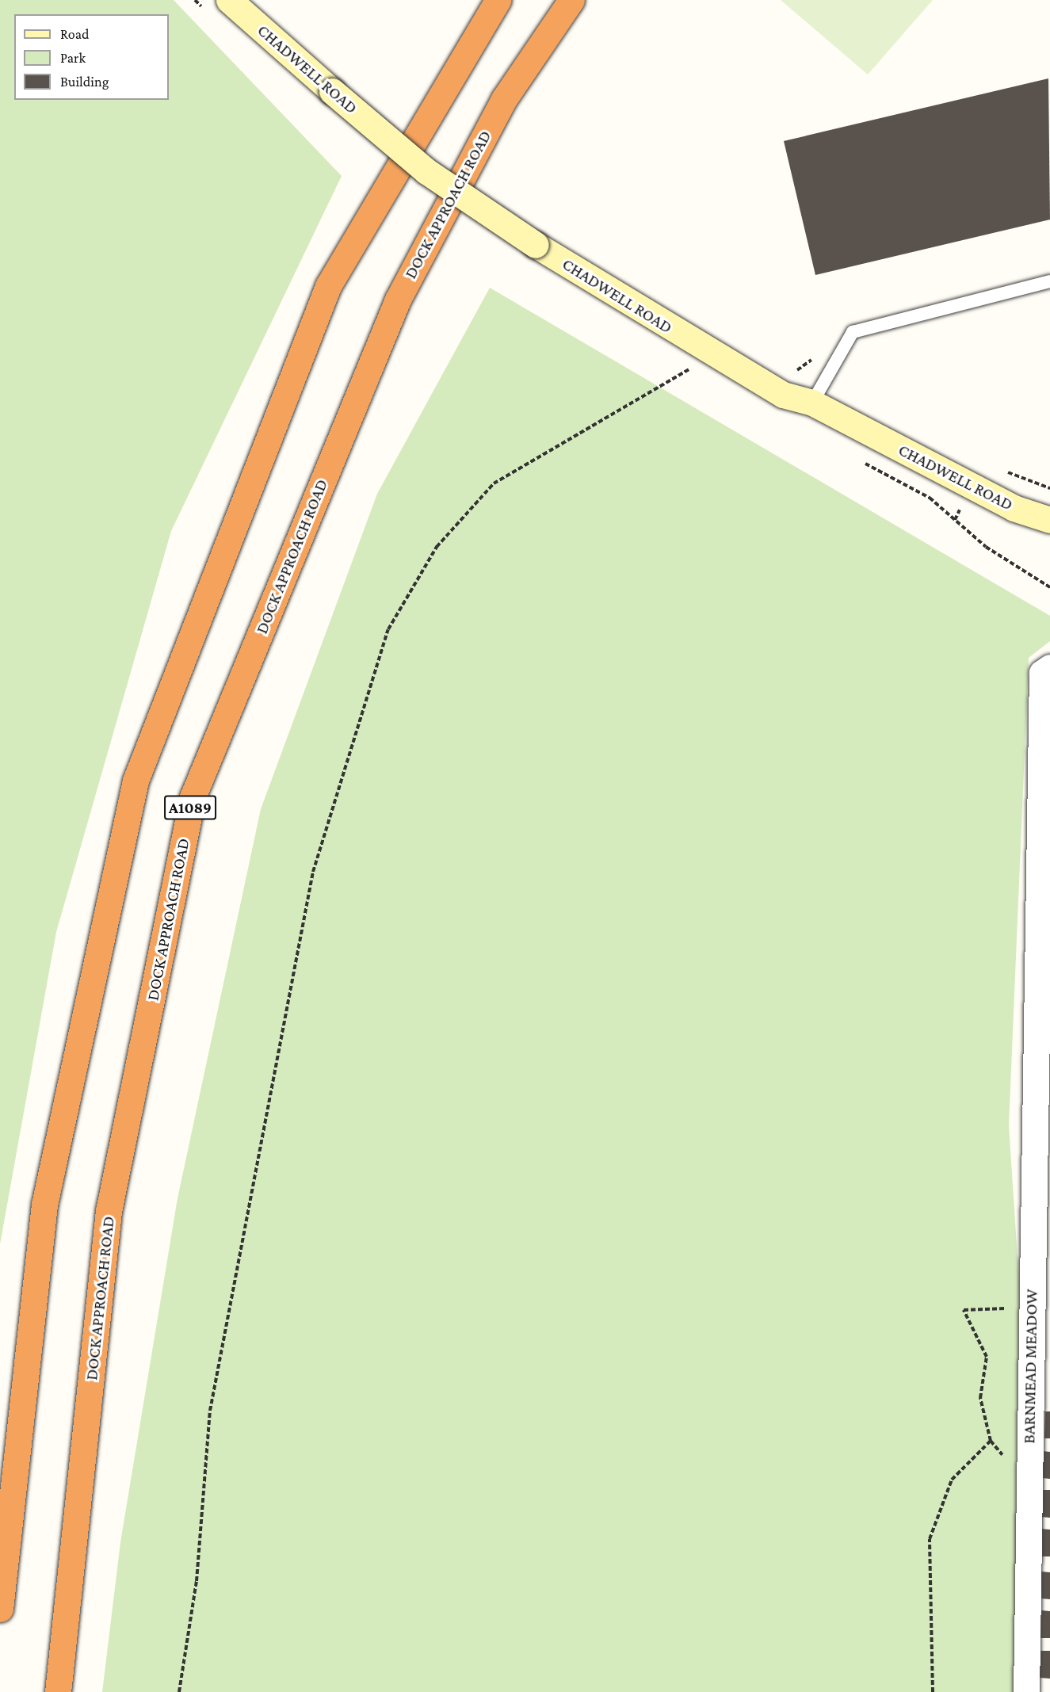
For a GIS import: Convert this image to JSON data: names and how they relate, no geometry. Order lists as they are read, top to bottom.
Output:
{
  "streets": {
    "highway": ["DOCK APPROACH ROAD", "A1089"],
    "main road": ["CHADWELL ROAD"],
    "street": ["BARNMEAD MEADOW"]
  },
  "legend": ["Road", "Park", "Building"]
}
